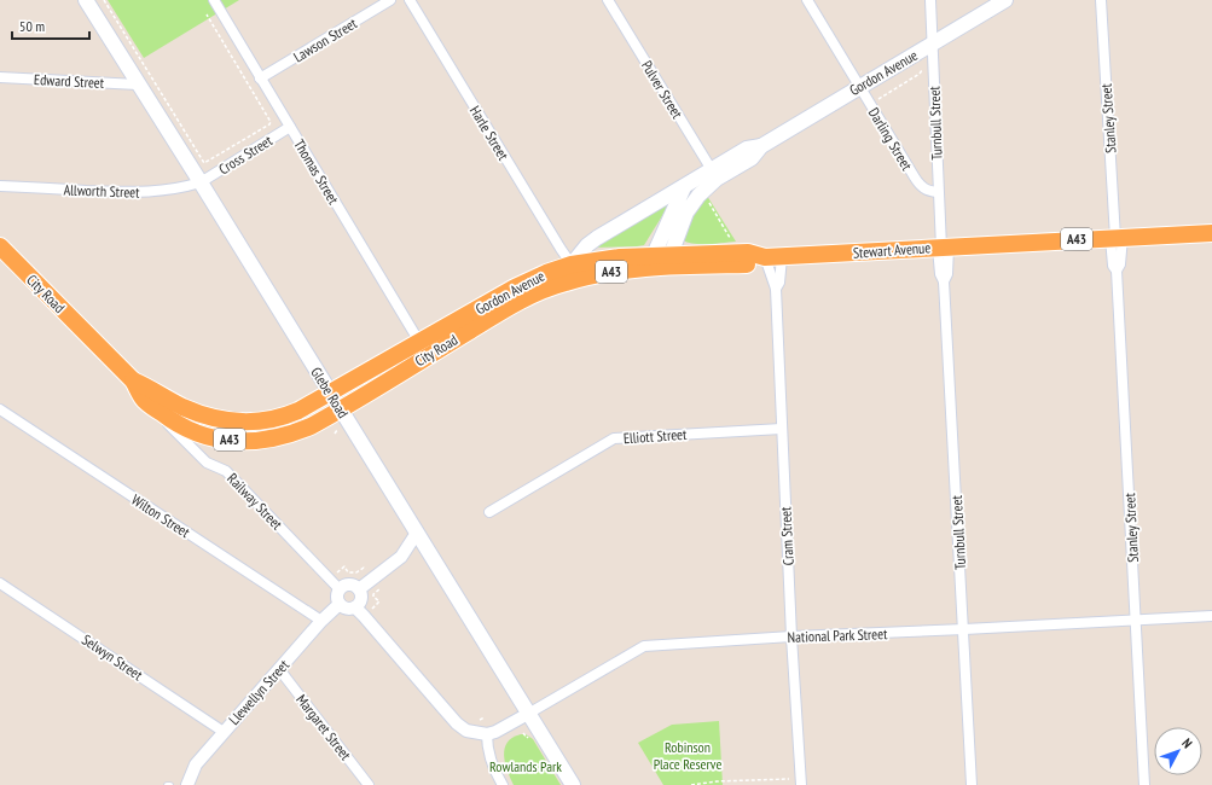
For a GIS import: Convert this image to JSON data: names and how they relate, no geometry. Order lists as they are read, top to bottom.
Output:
{
  "streets": {
    "highway": [
      "Gordon Avenue",
      "A43",
      "Stewart Avenue",
      "City Road"
    ],
    "main road": ["Glebe Road"],
    "street": [
      "Lawson Street",
      "Edward Street",
      "Pulver Street",
      "Stanley Street",
      "Turnbull Street",
      "Harle Street",
      "Darling Street",
      "Cross Street",
      "Thomas Street",
      "Allworth Street",
      "Elliott Street",
      "Railway Street",
      "Wilton Street",
      "Cram Street",
      "National Park Street",
      "Selwyn Street",
      "Llewellyn Street",
      "Margaret Street"
    ]
  },
  "crossings": [
    ["Lawson Street", "Thomas Street"],
    ["Gordon Avenue", "Pulver Street"],
    ["Gordon Avenue", "Turnbull Street"],
    ["Gordon Avenue", "Harle Street"],
    ["Gordon Avenue", "Darling Street"],
    ["Gordon Avenue", "Thomas Street"],
    ["Gordon Avenue", "Stewart Avenue"],
    ["Gordon Avenue", "City Road"],
    ["Gordon Avenue", "Glebe Road"],
    ["Edward Street", "Glebe Road"],
    ["Stanley Street", "Stewart Avenue"],
    ["Stanley Street", "National Park Street"],
    ["Turnbull Street", "Darling Street"],
    ["Turnbull Street", "Stewart Avenue"],
    ["Turnbull Street", "National Park Street"],
    ["Harle Street", "Stewart Avenue"],
    ["Cross Street", "Thomas Street"],
    ["Cross Street", "Allworth Street"],
    ["Cross Street", "Glebe Road"],
    ["Allworth Street", "Glebe Road"],
    ["Stewart Avenue", "City Road"],
    ["Stewart Avenue", "Cram Street"],
    ["City Road", "Glebe Road"],
    ["City Road", "Railway Street"],
    ["Glebe Road", "National Park Street"],
    ["Elliott Street", "Cram Street"],
    ["Railway Street", "Llewellyn Street"],
    ["Wilton Street", "Llewellyn Street"],
    ["Cram Street", "National Park Street"],
    ["Selwyn Street", "Llewellyn Street"],
    ["Llewellyn Street", "Margaret Street"]
  ],
  "parks": ["Robinson Place Reserve", "Rowlands Park"],
  "scale_bar": "50 m",
  "north": "top right"
}
